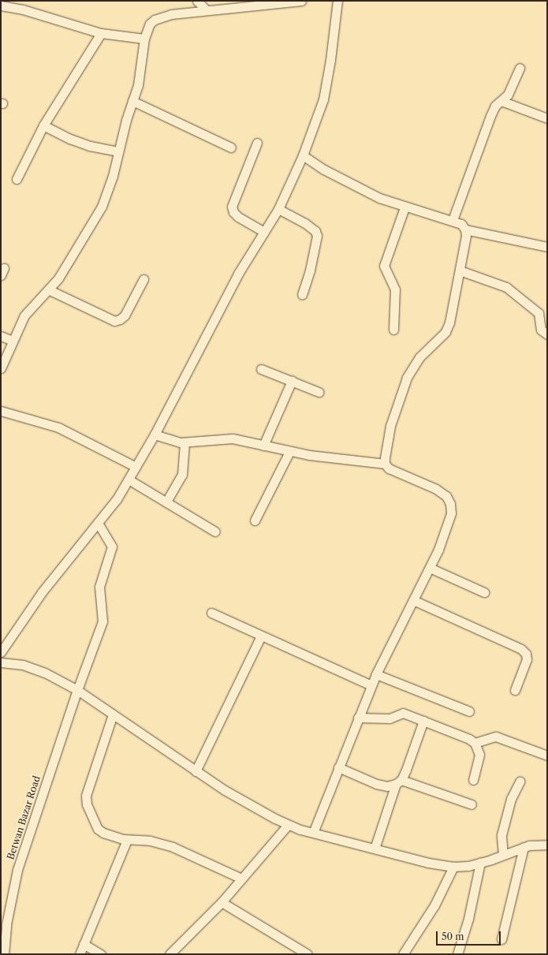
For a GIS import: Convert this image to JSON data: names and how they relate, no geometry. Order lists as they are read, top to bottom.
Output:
{
  "streets": {
    "street": ["Betwan Bazar Road"]
  },
  "scale_bar": "50 m"
}
